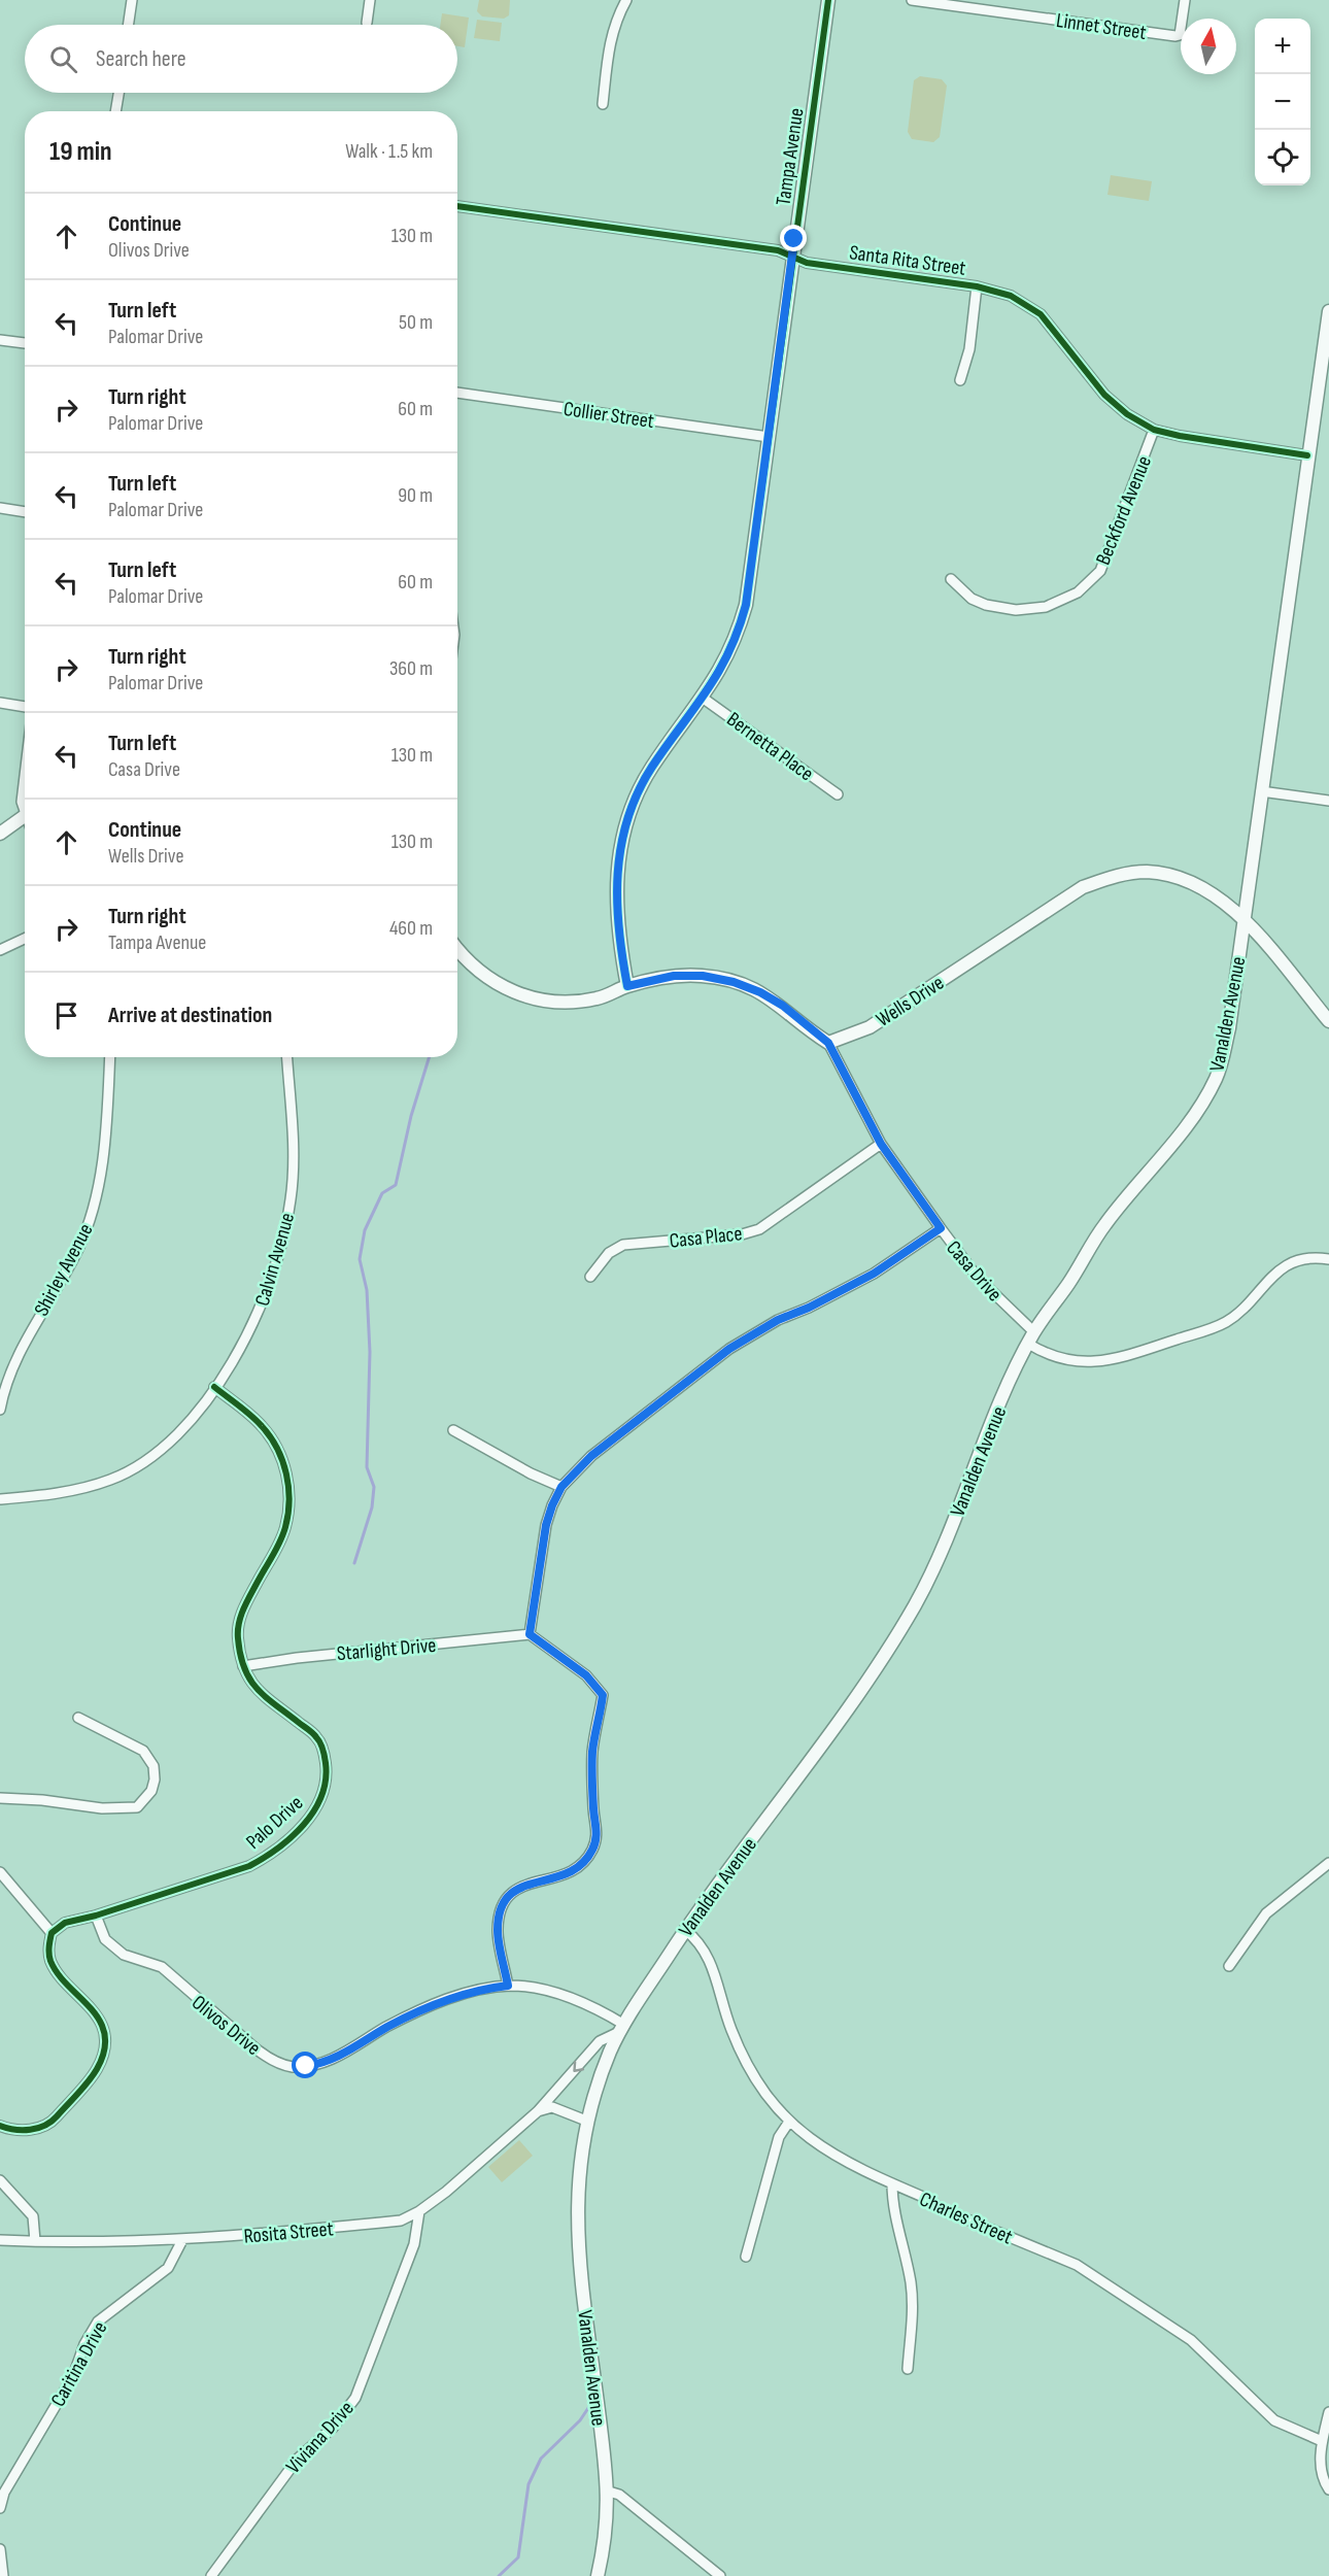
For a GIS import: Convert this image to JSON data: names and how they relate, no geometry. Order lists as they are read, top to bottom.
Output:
{
  "streets": {
    "main road": ["Tampa Avenue", "Wells Drive", "Vanalden Avenue"],
    "street": [
      "Linnet Street",
      "Santa Rita Street",
      "Collier Street",
      "Beckford Avenue",
      "Bernetta Place",
      "Casa Place",
      "Calvin Avenue",
      "Shirley Avenue",
      "Casa Drive",
      "Starlight Drive",
      "Palo Drive",
      "Olivos Drive",
      "Charles Street",
      "Rosita Street",
      "Caritina Drive",
      "Viviana Drive"
    ]
  },
  "crossings": [
    ["Tampa Avenue", "Santa Rita Street"],
    ["Tampa Avenue", "Collier Street"],
    ["Tampa Avenue", "Bernetta Place"],
    ["Santa Rita Street", "Beckford Avenue"],
    ["Santa Rita Street", "Vanalden Avenue"],
    ["Wells Drive", "Vanalden Avenue"],
    ["Wells Drive", "Casa Drive"],
    ["Vanalden Avenue", "Casa Drive"],
    ["Vanalden Avenue", "Olivos Drive"],
    ["Vanalden Avenue", "Charles Street"],
    ["Vanalden Avenue", "Rosita Street"],
    ["Casa Place", "Casa Drive"],
    ["Calvin Avenue", "Palo Drive"],
    ["Starlight Drive", "Palo Drive"],
    ["Palo Drive", "Olivos Drive"],
    ["Olivos Drive", "Rosita Street"],
    ["Rosita Street", "Caritina Drive"],
    ["Rosita Street", "Viviana Drive"]
  ],
  "north": "top",
  "page": {
    "map_buttons": ["+", "−"],
    "search": "Search here",
    "heading": ["19 min", "Walk · 1.5 km"],
    "list": [
      ["Continue", "Olivos Drive", "130 m"],
      ["Turn left", "Palomar Drive", "50 m"],
      ["Turn right", "Palomar Drive", "60 m"],
      ["Turn left", "Palomar Drive", "90 m"],
      ["Turn left", "Palomar Drive", "60 m"],
      ["Turn right", "Palomar Drive", "360 m"],
      ["Turn left", "Casa Drive", "130 m"],
      ["Continue", "Wells Drive", "130 m"],
      ["Turn right", "Tampa Avenue", "460 m"],
      "Arrive at destination"
    ]
  }
}
